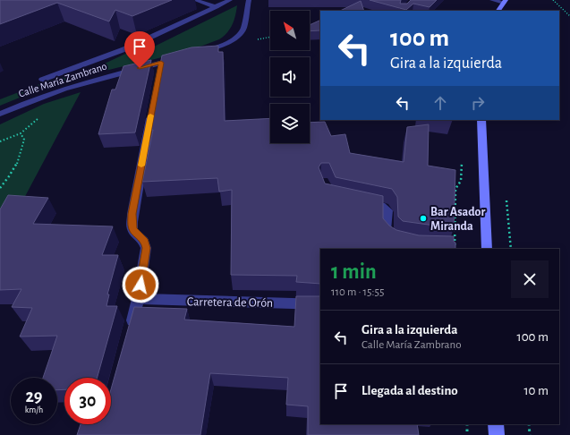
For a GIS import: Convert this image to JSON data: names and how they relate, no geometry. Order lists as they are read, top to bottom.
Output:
{
  "streets": {
    "street": ["Calle María Zambrano", "Carretera de Orón"]
  },
  "places": ["Bar Asador Miranda"],
  "north": "top left",
  "page": {
    "turn": ["100 m", "Gira a la izquierda"],
    "heading": ["1 min", "110 m · 15:55"],
    "list": [
      {
        "name": "Gira a la izquierda",
        "note": "Calle María Zambrano",
        "value": "100 m"
      },
      {
        "name": "Llegada al destino",
        "value": "10 m"
      }
    ],
    "speed": "29 km/h",
    "limit": "30"
  }
}
